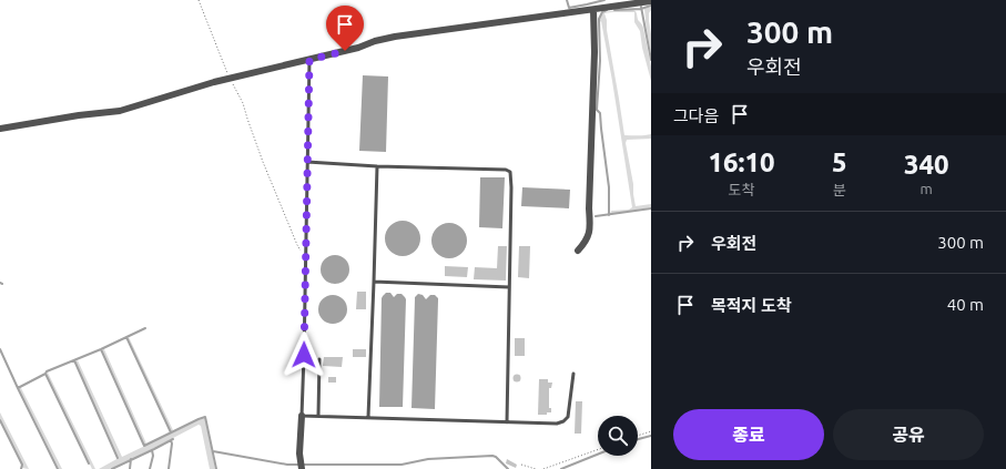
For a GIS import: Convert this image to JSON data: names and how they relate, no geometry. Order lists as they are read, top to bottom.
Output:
{
  "page": {
    "turn": ["300 m", "우회전"],
    "then": "그다음",
    "eta": [
      "16:10",
      "도착",
      "5",
      "분",
      "340",
      "m"
    ],
    "list": [
      {
        "name": "우회전",
        "value": "300 m"
      },
      {
        "name": "목적지 도착",
        "value": "40 m"
      }
    ],
    "buttons": ["종료", "공유"]
  }
}
